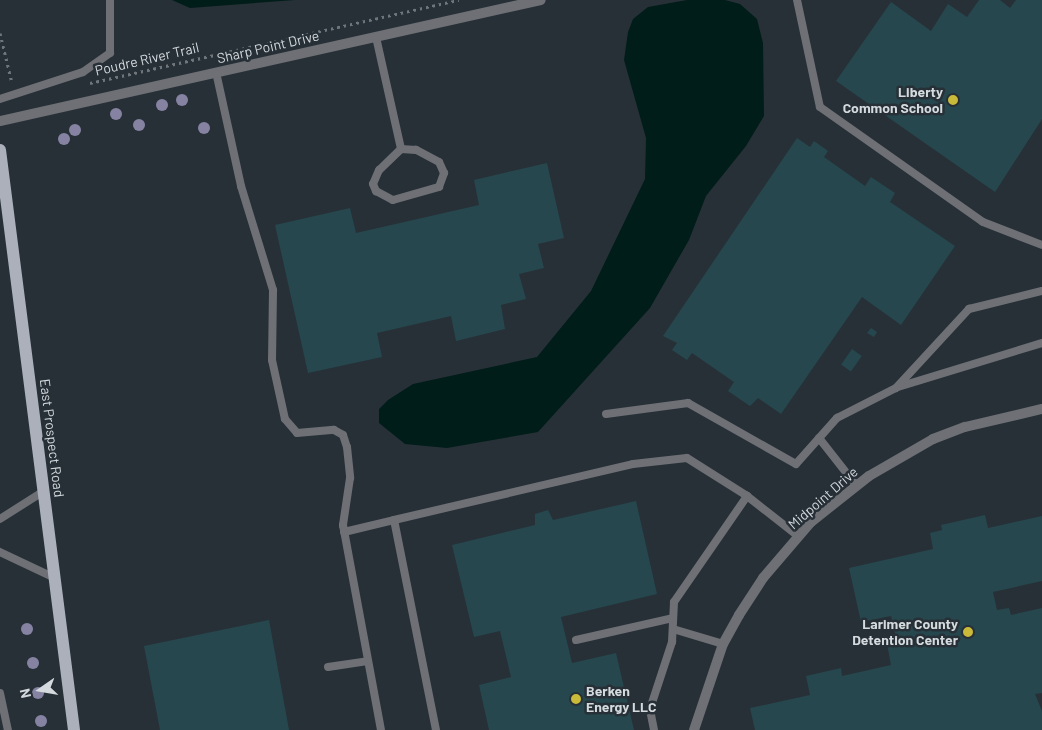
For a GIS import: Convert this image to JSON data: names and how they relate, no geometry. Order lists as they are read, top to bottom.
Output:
{
  "streets": {
    "main road": ["East Prospect Road"],
    "street": ["Sharp Point Drive", "Midpoint Drive"],
    "path": ["Poudre River Trail"]
  },
  "places": ["Liberty Common School", "Larimer County Detention Center", "Berken Energy LLC"],
  "north": "left"
}
